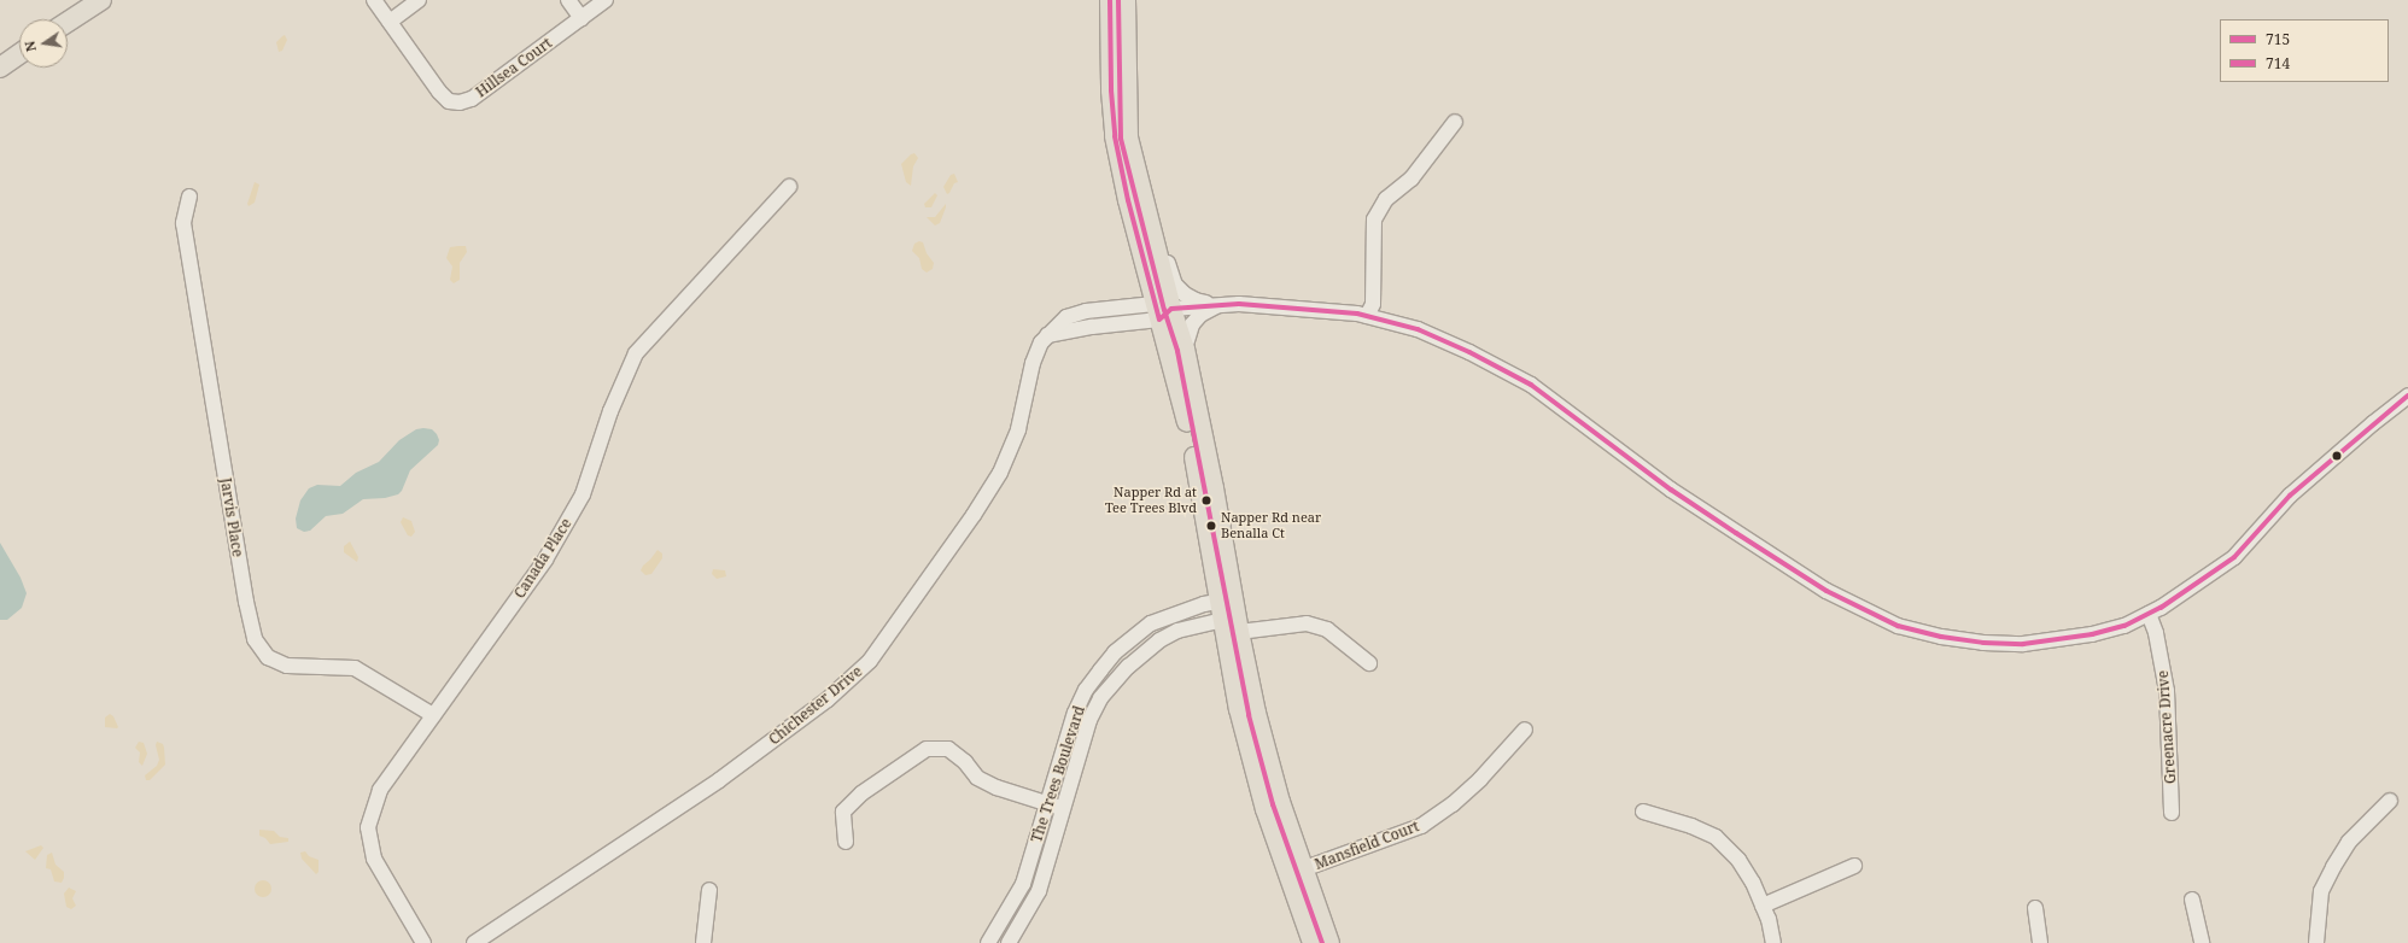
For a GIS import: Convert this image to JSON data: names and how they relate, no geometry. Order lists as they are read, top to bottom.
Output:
{
  "streets": {
    "street": [
      "Hillsea Court",
      "Jarvis Place",
      "Canada Place",
      "Chichester Drive",
      "Greenacre Drive",
      "The Trees Boulevard",
      "Mansfield Court"
    ]
  },
  "crossings": [
    ["Jarvis Place", "Canada Place"]
  ],
  "places": ["Napper Rd at Tee Trees Blvd", "Napper Rd near Benalla Ct"],
  "lines": ["transit line 715", "transit line 714"],
  "legend": ["715", "714"],
  "north": "left"
}
